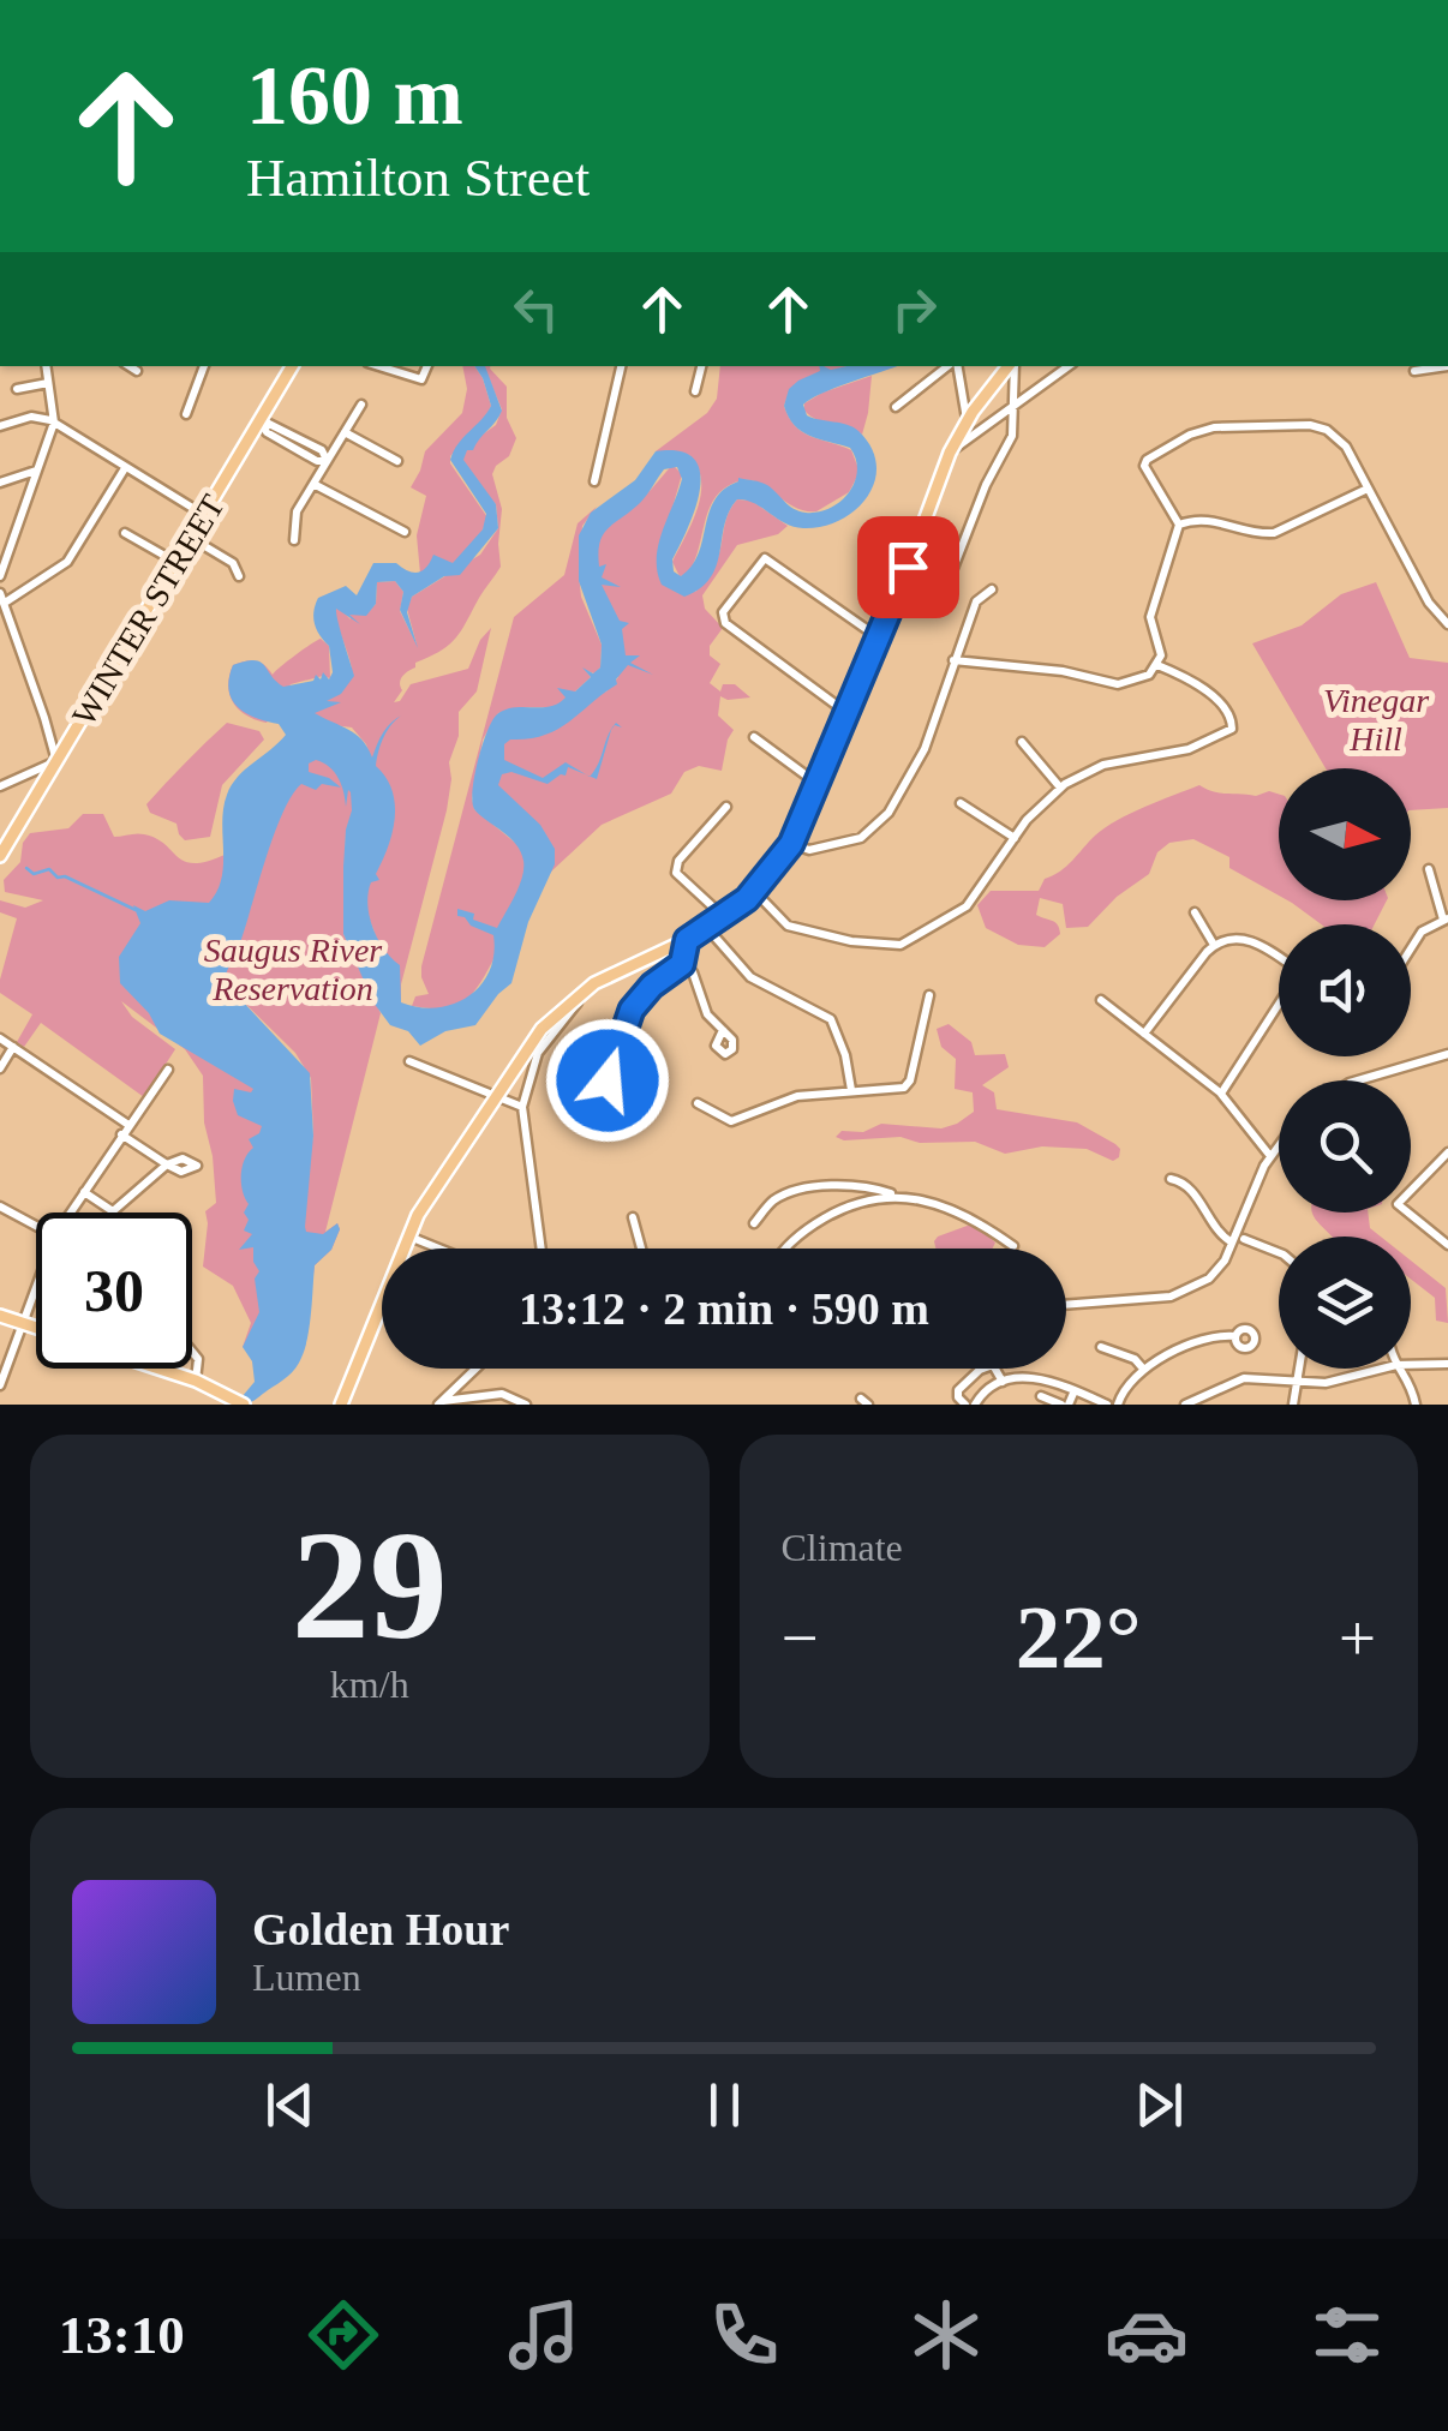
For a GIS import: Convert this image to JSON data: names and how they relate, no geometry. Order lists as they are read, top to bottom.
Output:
{
  "streets": {
    "main road": ["WINTER STREET"]
  },
  "parks": ["Vinegar Hill", "Saugus River Reservation"],
  "north": "right",
  "page": {
    "turn": ["160 m", "Hamilton Street"],
    "limit": "30",
    "trip": "13:12 · 2 min · 590 m",
    "tile": [
      ["29", "km/h"],
      "Climate"
    ],
    "heat": ["−", "22°", "+"],
    "song": ["Golden Hour", "Lumen"],
    "tabs": "13:10"
  }
}
